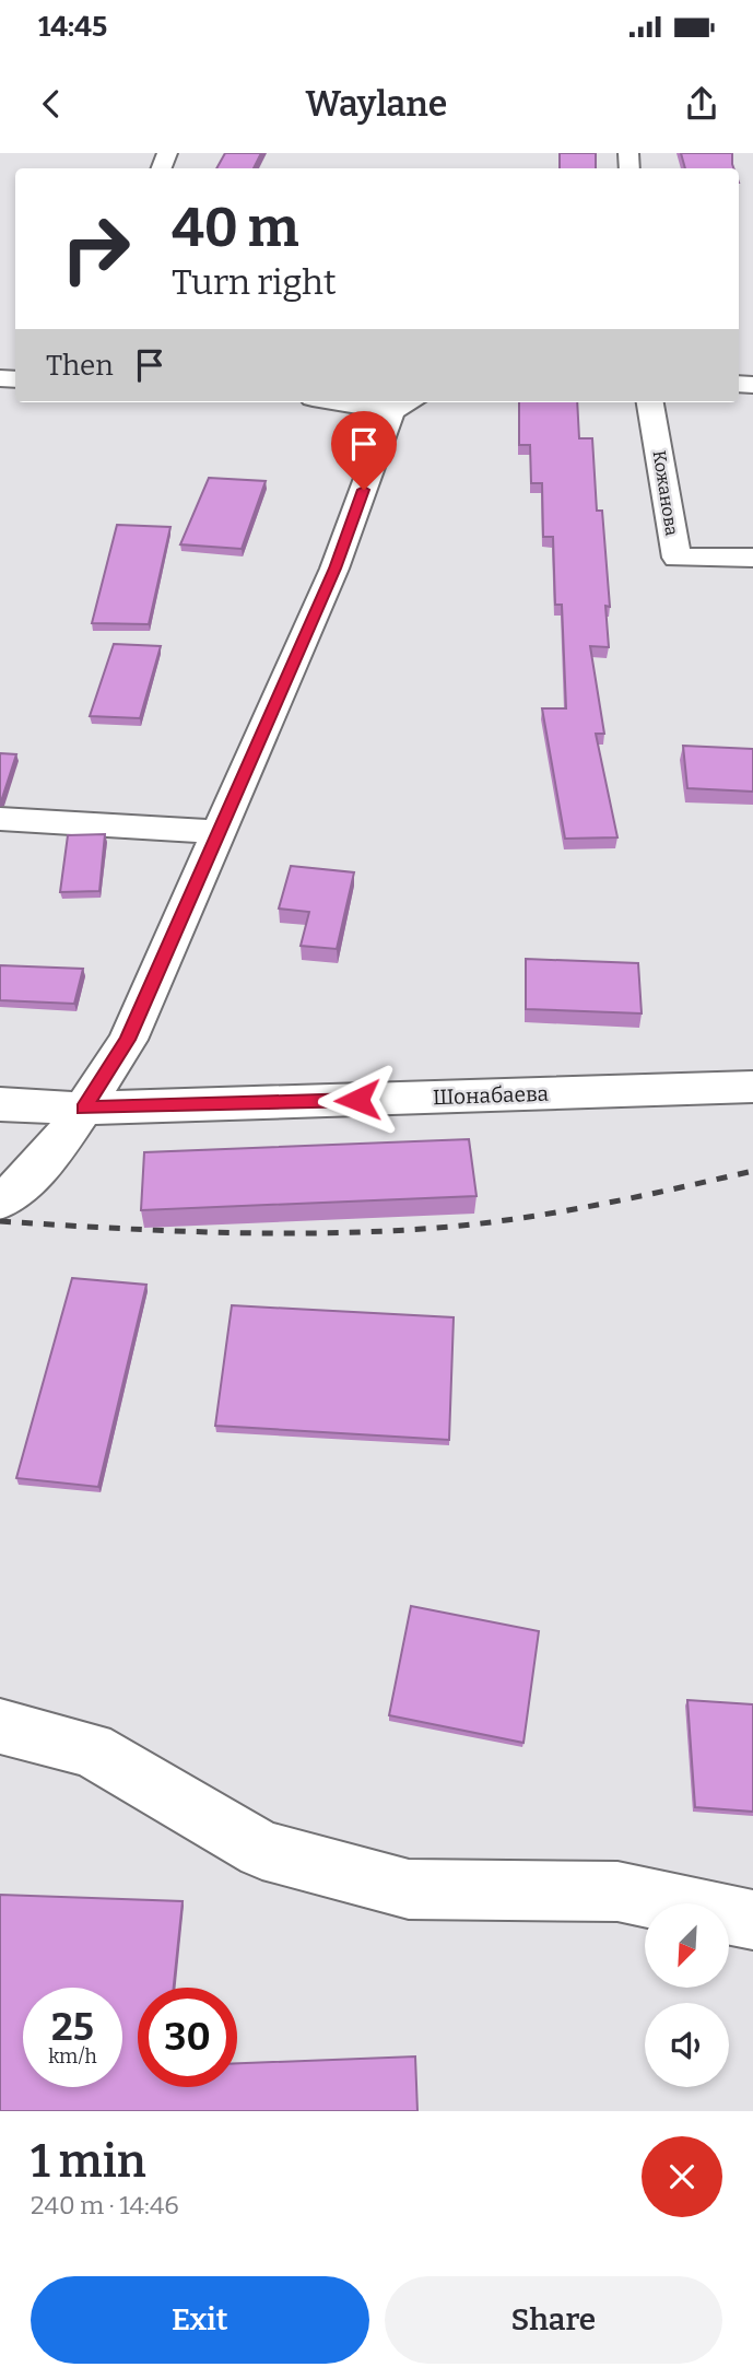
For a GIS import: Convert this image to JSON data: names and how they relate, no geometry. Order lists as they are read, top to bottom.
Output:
{
  "streets": {
    "street": ["Кожанова", "Шонабаева"]
  },
  "north": "bottom left",
  "page": {
    "status": "14:45",
    "header": "Waylane",
    "turn": ["40 m", "Turn right"],
    "then": "Then",
    "speed": "25 km/h",
    "limit": "30",
    "heading": ["1 min", "240 m · 14:46"],
    "buttons": ["Exit", "Share"]
  }
}
